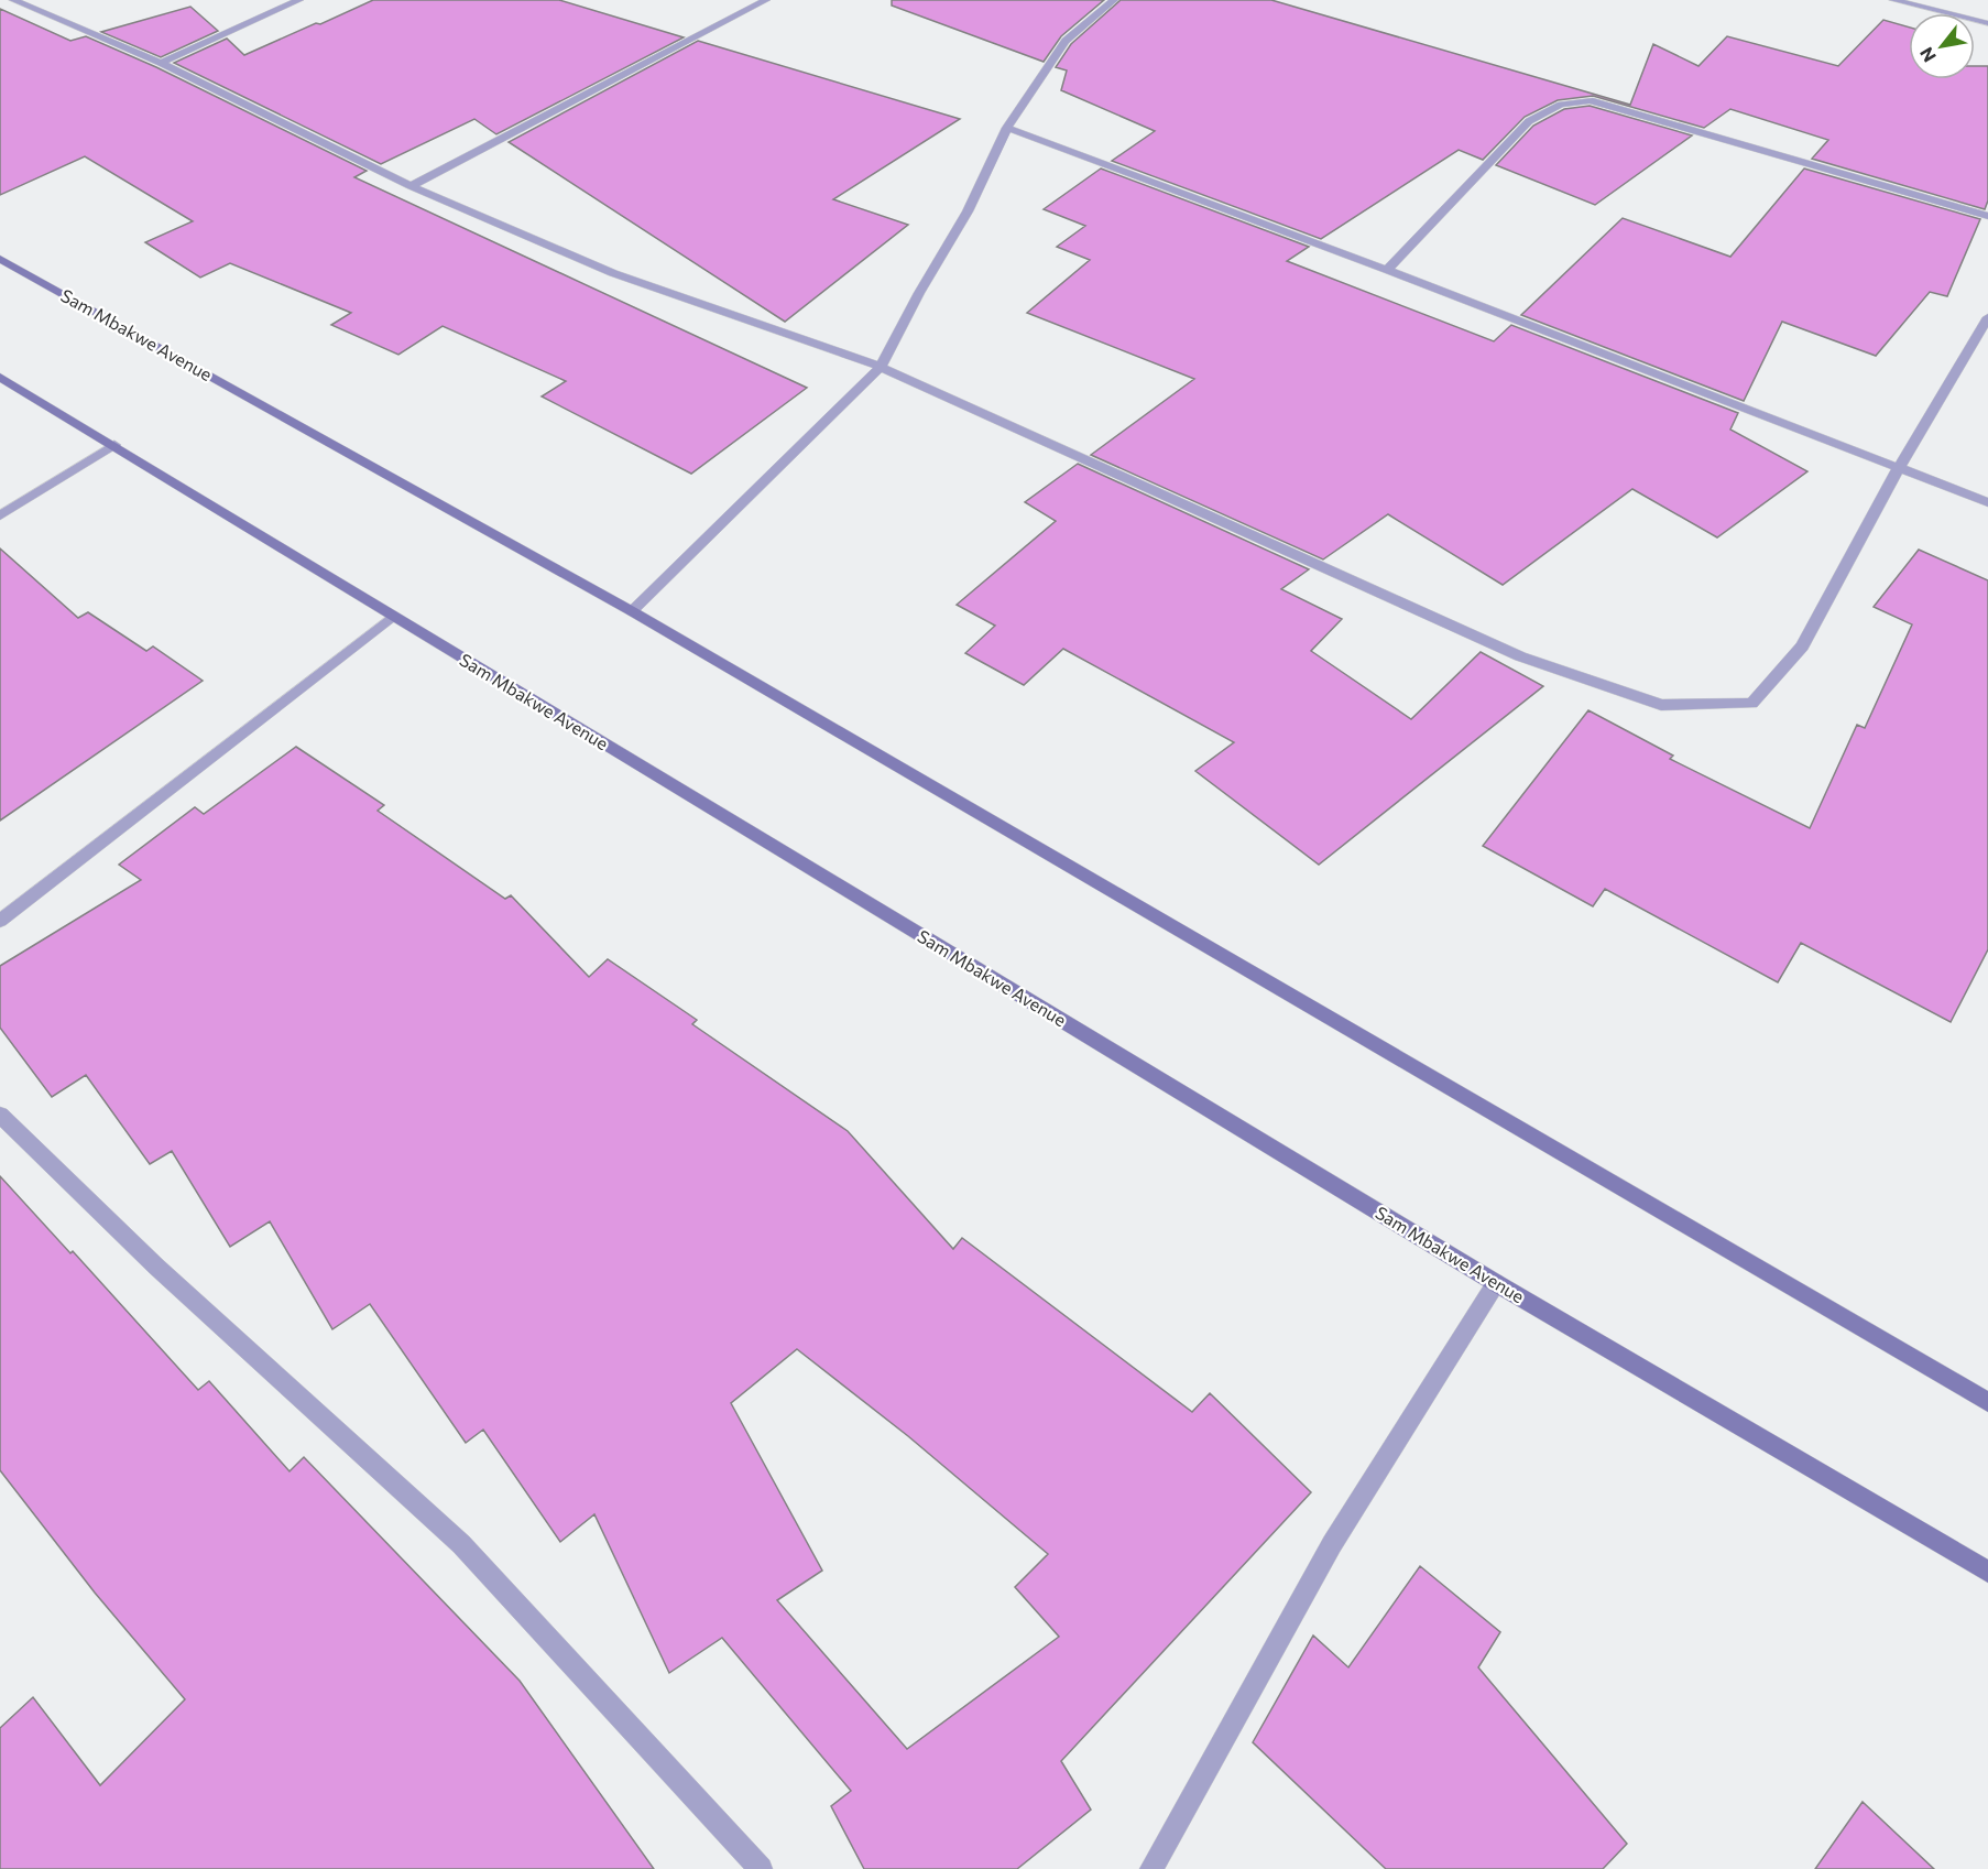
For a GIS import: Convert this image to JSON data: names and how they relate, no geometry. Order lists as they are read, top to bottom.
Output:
{
  "streets": {
    "main road": ["Sam Mbakwe Avenue"]
  },
  "north": "bottom left"
}
